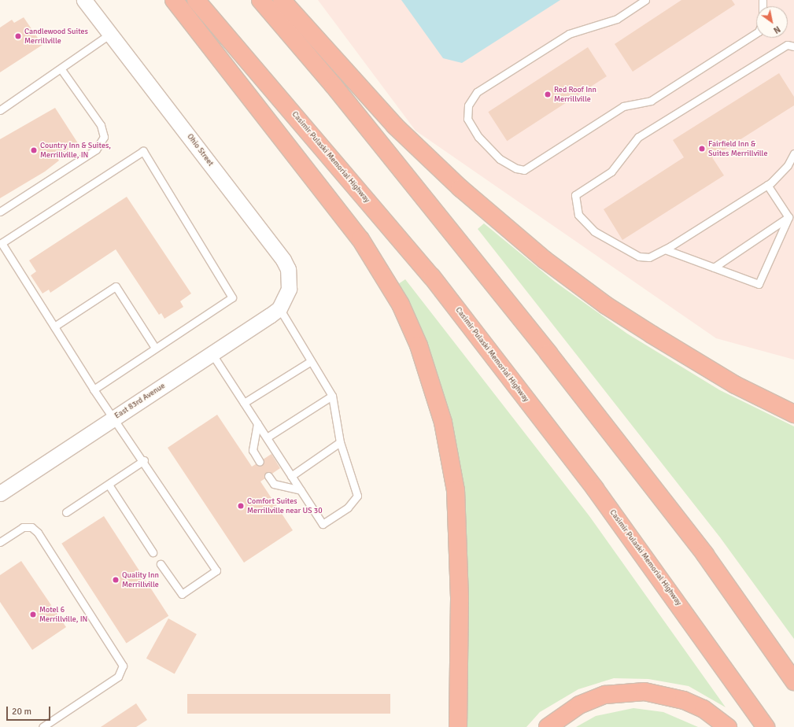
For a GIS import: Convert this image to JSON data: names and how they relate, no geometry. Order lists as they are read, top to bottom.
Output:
{
  "streets": {
    "highway": ["Casimir Pulaski Memorial Highway"],
    "street": ["Ohio Street", "East 83rd Avenue"]
  },
  "crossings": [
    ["Ohio Street", "East 83rd Avenue"]
  ],
  "places": [
    "Candlewood Suites Merrillville",
    "Red Roof Inn Merrillville",
    "Fairfield Inn & Suites Merrillville",
    "Country Inn & Suites, Merrillville, IN",
    "Comfort Suites Merrillville near US 30",
    "Quality Inn Merrillville",
    "Motel 6 Merrillville, IN"
  ],
  "scale_bar": "20 m",
  "north": "bottom right"
}
